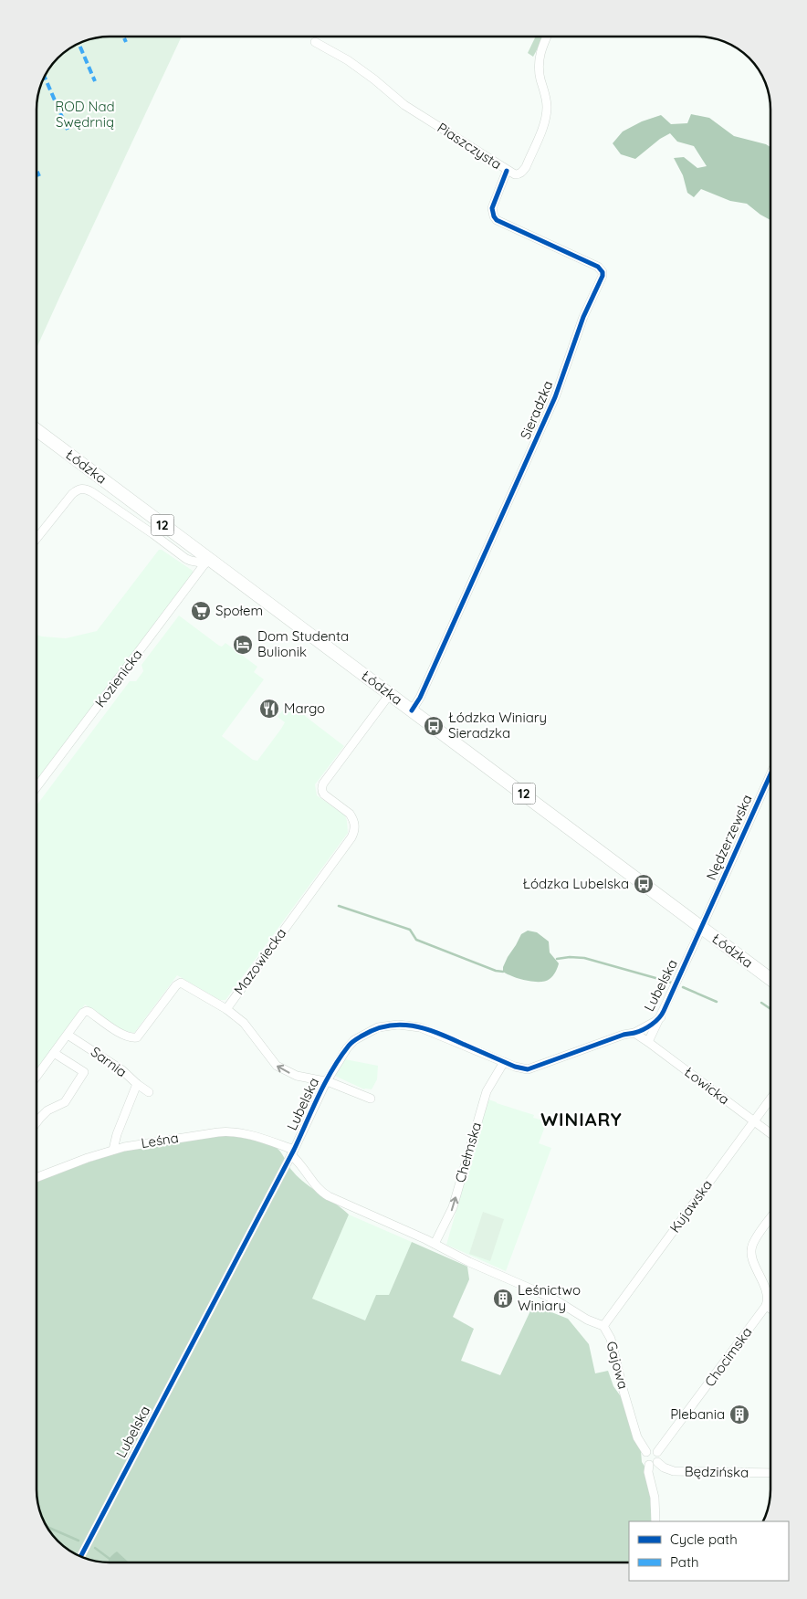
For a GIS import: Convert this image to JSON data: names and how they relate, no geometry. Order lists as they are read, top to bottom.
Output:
{
  "streets": {
    "main road": ["Łódzka", "12"],
    "street": [
      "Piaszczysta",
      "Sieradzka",
      "Kozienicka",
      "Nędzerzewska",
      "Mazowiecka",
      "Lubelska",
      "Sarnia",
      "Łowicka",
      "Leśna",
      "Chełmska",
      "Kujawska",
      "Chocimska",
      "Gajowa",
      "Będzińska"
    ]
  },
  "crossings": [
    ["Piaszczysta", "Sieradzka"],
    ["Sieradzka", "Łódzka"],
    ["Łódzka", "Kozienicka"],
    ["Łódzka", "Nędzerzewska"],
    ["Łódzka", "Mazowiecka"],
    ["Łódzka", "Lubelska"],
    ["Nędzerzewska", "Lubelska"],
    ["Mazowiecka", "Sarnia"],
    ["Lubelska", "Łowicka"],
    ["Lubelska", "Leśna"],
    ["Lubelska", "Chełmska"],
    ["Łowicka", "Kujawska"],
    ["Chełmska", "Gajowa"],
    ["Kujawska", "Gajowa"],
    ["Chocimska", "Gajowa"],
    ["Chocimska", "Będzińska"],
    ["Gajowa", "Będzińska"]
  ],
  "one_way": ["Chełmska"],
  "districts": ["WINIARY"],
  "parks": ["ROD Nad Swędrnią"],
  "places": {
    "supermarket": ["Społem"],
    "hotel": ["Dom Studenta Bulionik"],
    "restaurant": ["Margo"],
    "bus stop": ["Łódzka Winiary Sieradzka", "Łódzka Lubelska"],
    "building": ["Leśnictwo Winiary", "Plebania"]
  },
  "legend": ["Cycle path", "Path"]
}
